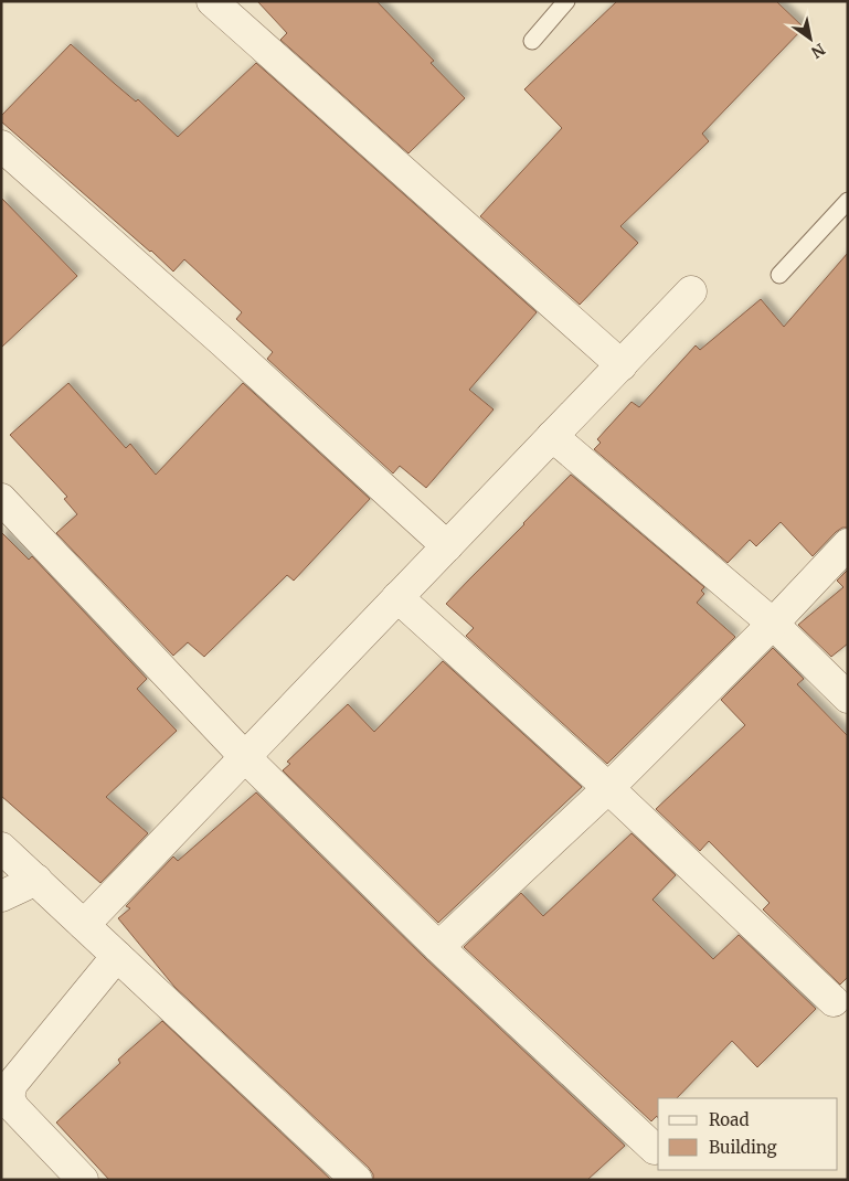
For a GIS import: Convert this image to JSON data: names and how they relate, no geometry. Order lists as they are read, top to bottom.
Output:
{
  "legend": ["Road", "Building"],
  "north": "bottom right"
}
